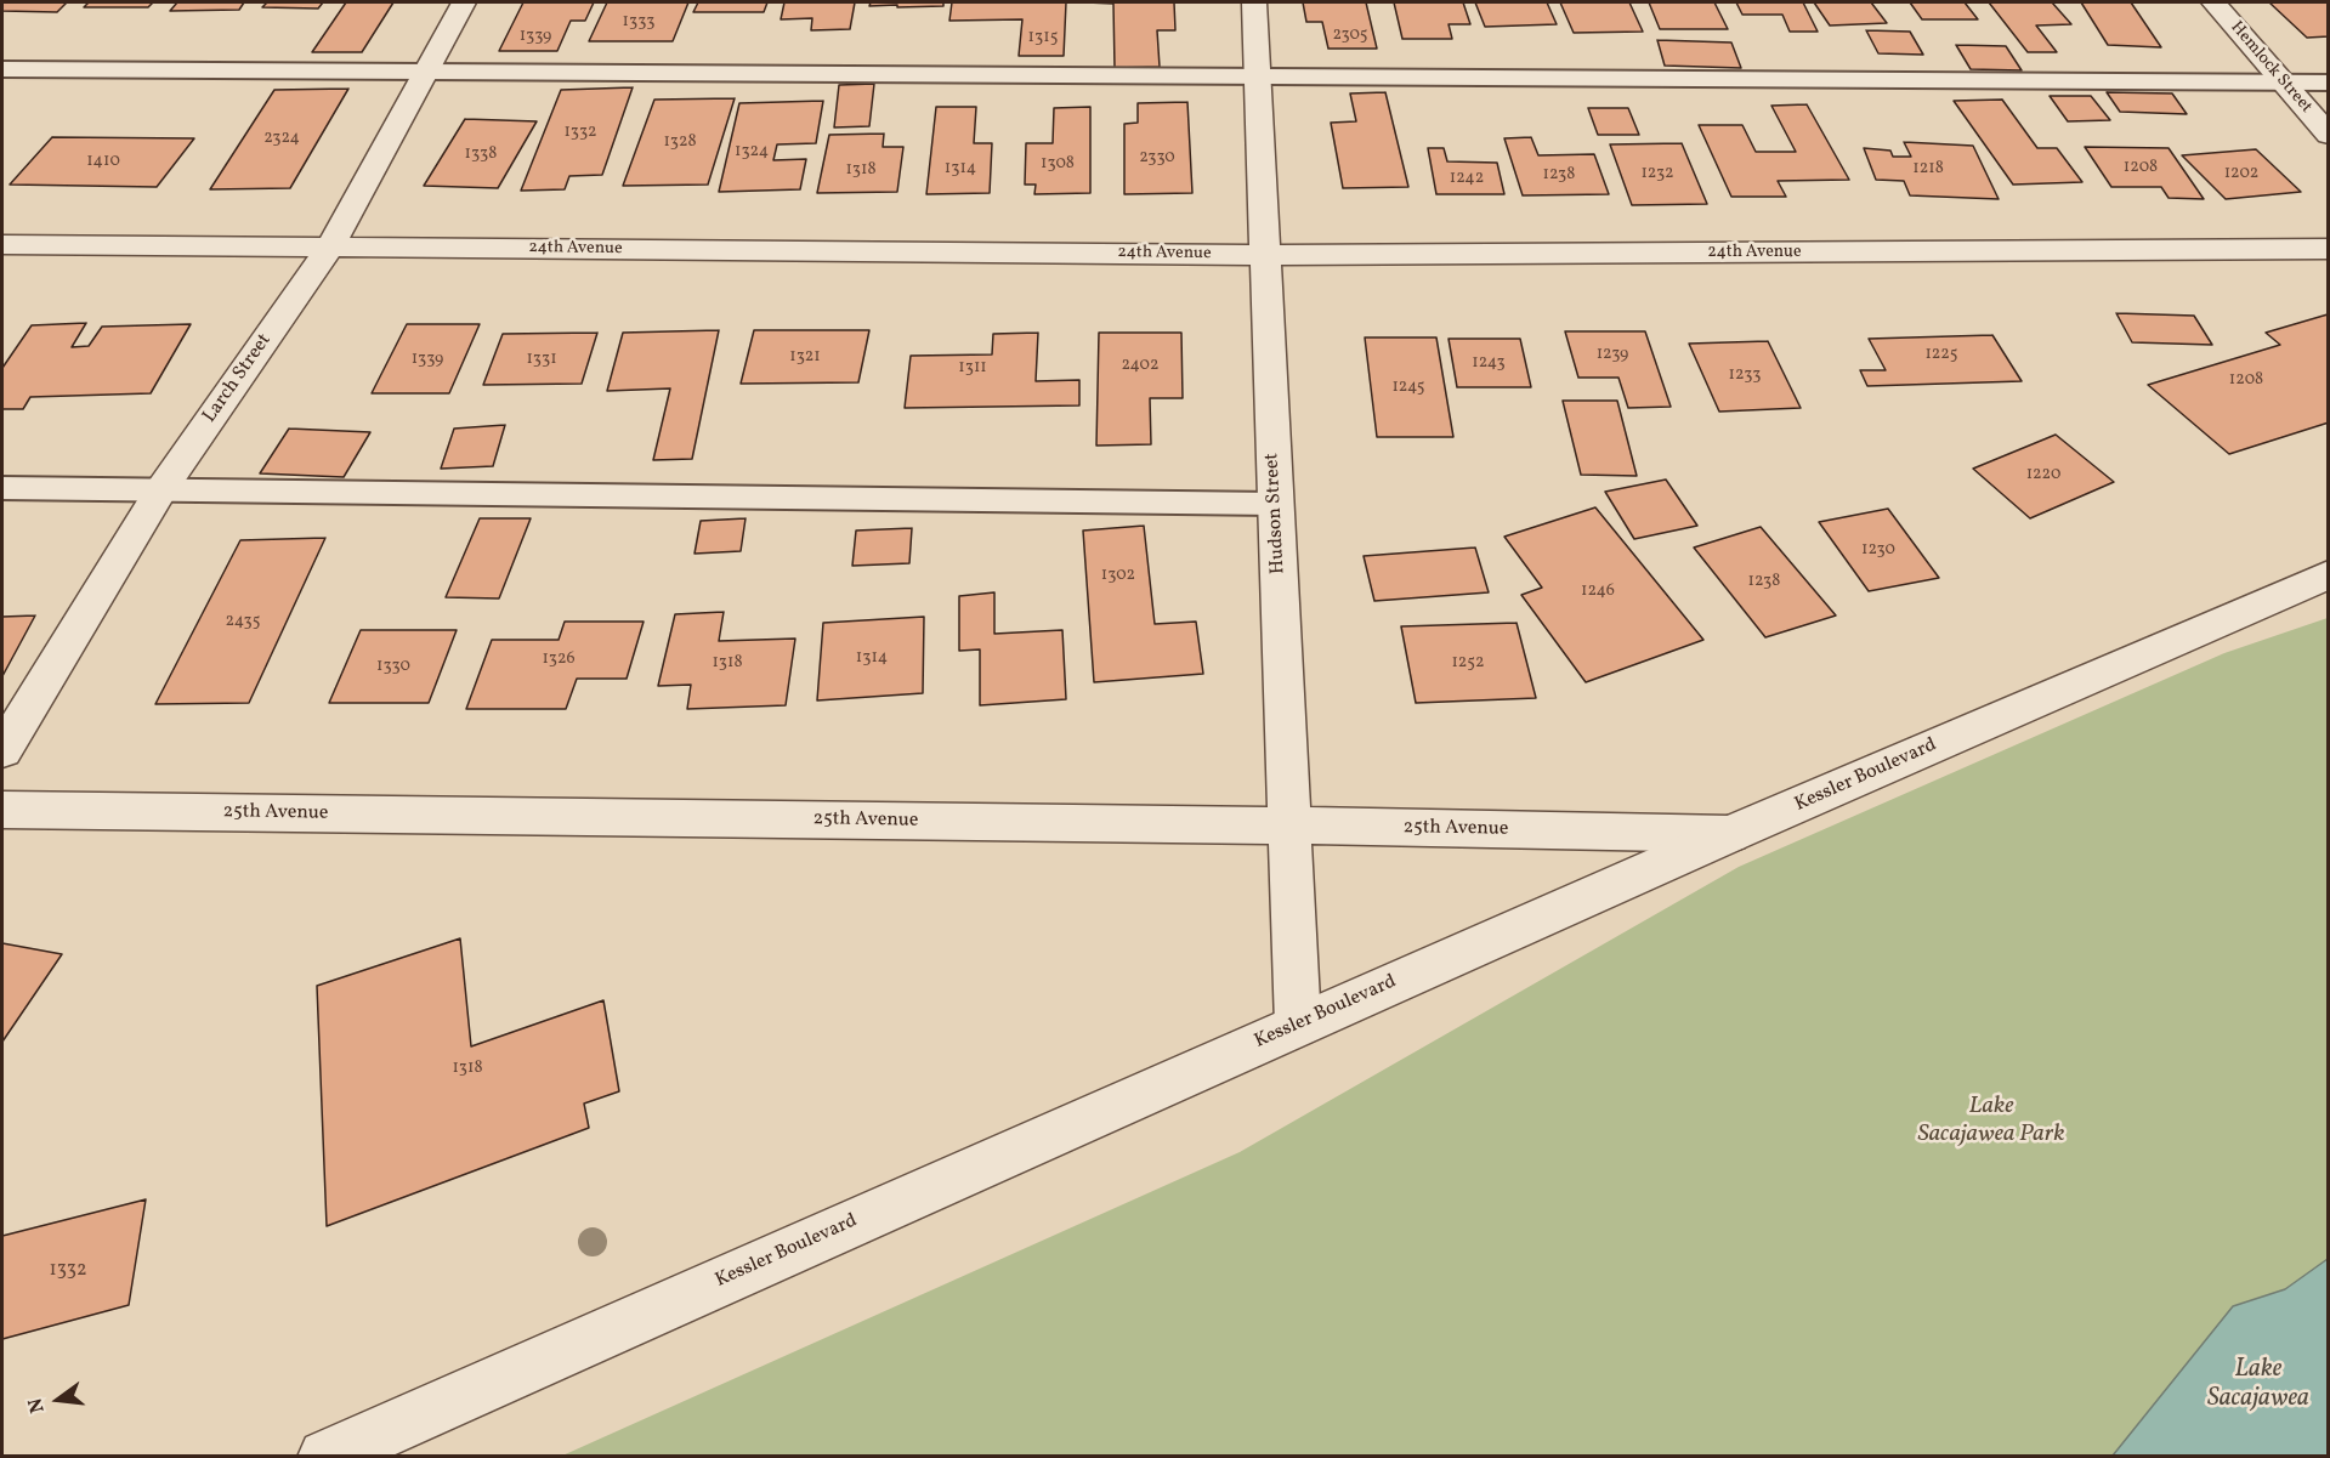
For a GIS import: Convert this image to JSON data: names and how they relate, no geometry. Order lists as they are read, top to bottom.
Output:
{
  "streets": {
    "street": [
      "Hemlock Street",
      "24th Avenue",
      "Larch Street",
      "Hudson Street",
      "Kessler Boulevard",
      "25th Avenue"
    ]
  },
  "crossings": [
    ["24th Avenue", "Larch Street"],
    ["24th Avenue", "Hudson Street"],
    ["Hudson Street", "Kessler Boulevard"],
    ["Hudson Street", "25th Avenue"],
    ["Kessler Boulevard", "25th Avenue"]
  ],
  "water": ["Lake Sacajawea"],
  "parks": ["Lake Sacajawea Park"],
  "house_numbers": [
    "1333",
    "2305",
    "1339",
    "1315",
    "1332",
    "2324",
    "1328",
    "1324",
    "1338",
    "2330",
    "1410",
    "1308",
    "1208",
    "1314",
    "1218",
    "1318",
    "1232",
    "1202",
    "1238",
    "1242",
    "1239",
    "1225",
    "1321",
    "1339",
    "1331",
    "1243",
    "2402",
    "1311",
    "1233",
    "1208",
    "1245",
    "1220",
    "1230",
    "1302",
    "1238",
    "1246",
    "2435",
    "1314",
    "1326",
    "1318",
    "1252",
    "1330",
    "1318",
    "1332"
  ],
  "north": "left"
}
